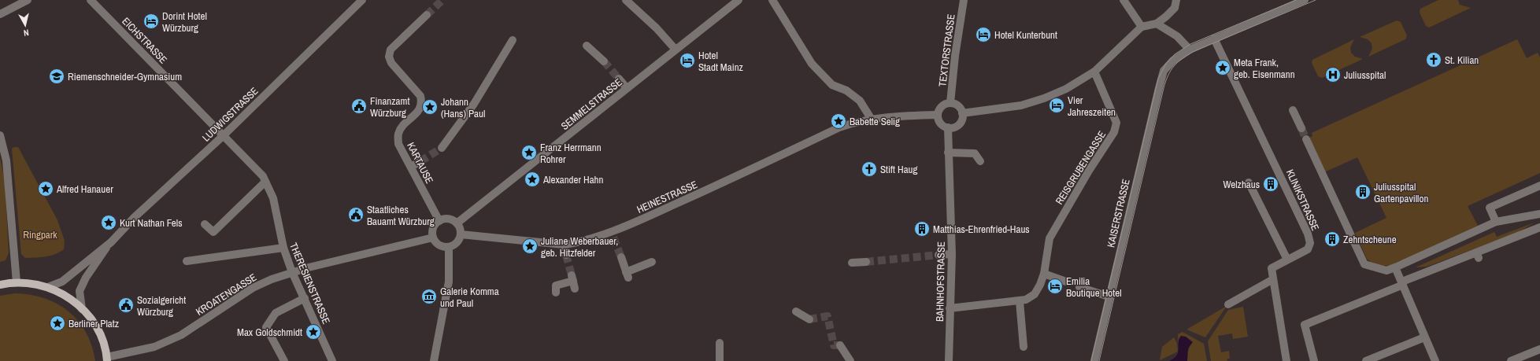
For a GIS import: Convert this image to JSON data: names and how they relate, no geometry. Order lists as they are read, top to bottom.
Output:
{
  "streets": {
    "street": [
      "EICHSTRASSE",
      "TEXTORSTRASSE",
      "SEMMELSTRASSE",
      "LUDWIGSTRASSE",
      "KARTAUSE",
      "REISGRUBENGASSE",
      "HEINESTRASSE",
      "KLINIKSTRASSE",
      "KAISERSTRASSE",
      "BAHNHOFSTRASSE",
      "THERESIENSTRASSE",
      "KROATENGASSE"
    ]
  },
  "crossings": [
    ["EICHSTRASSE", "LUDWIGSTRASSE"],
    ["EICHSTRASSE", "THERESIENSTRASSE"],
    ["TEXTORSTRASSE", "HEINESTRASSE"],
    ["TEXTORSTRASSE", "BAHNHOFSTRASSE"],
    ["SEMMELSTRASSE", "KARTAUSE"],
    ["SEMMELSTRASSE", "HEINESTRASSE"],
    ["SEMMELSTRASSE", "KROATENGASSE"],
    ["LUDWIGSTRASSE", "THERESIENSTRASSE"],
    ["KARTAUSE", "HEINESTRASSE"],
    ["KARTAUSE", "KROATENGASSE"],
    ["REISGRUBENGASSE", "BAHNHOFSTRASSE"],
    ["HEINESTRASSE", "BAHNHOFSTRASSE"],
    ["HEINESTRASSE", "KROATENGASSE"],
    ["THERESIENSTRASSE", "KROATENGASSE"]
  ],
  "parks": ["Ringpark"],
  "places": {
    "hotel": [
      "Dorint Hotel Würzburg",
      "Hotel Kunterbunt",
      "Hotel Stadt Mainz",
      "Vier Jahreszeiten",
      "Emilia Boutique Hotel"
    ],
    "church": ["St. Kilian", "Stift Haug"],
    "place": [
      "Meta Frank, geb. Eisenmann",
      "Johann (Hans) Paul",
      "Babette Selig",
      "Franz Herrmann Rohrer",
      "Alexander Hahn",
      "Alfred Hanauer",
      "Kurt Nathan Fels",
      "Juliane Weberbauer, geb. Hitzfelder",
      "Berliner Platz",
      "Max Goldschmidt"
    ],
    "hospital": ["Juliusspital"],
    "school or university": ["Riemenschneider-Gymnasium"],
    "public building": ["Finanzamt Würzburg", "Staatliches Bauamt Würzburg", "Sozialgericht Würzburg"],
    "building": [
      "Welzhaus",
      "Juliusspital Gartenpavillon",
      "Matthias-Ehrenfried-Haus",
      "Zehntscheune"
    ],
    "museum": ["Galerie Komma und Paul"]
  },
  "north": "bottom"
}
